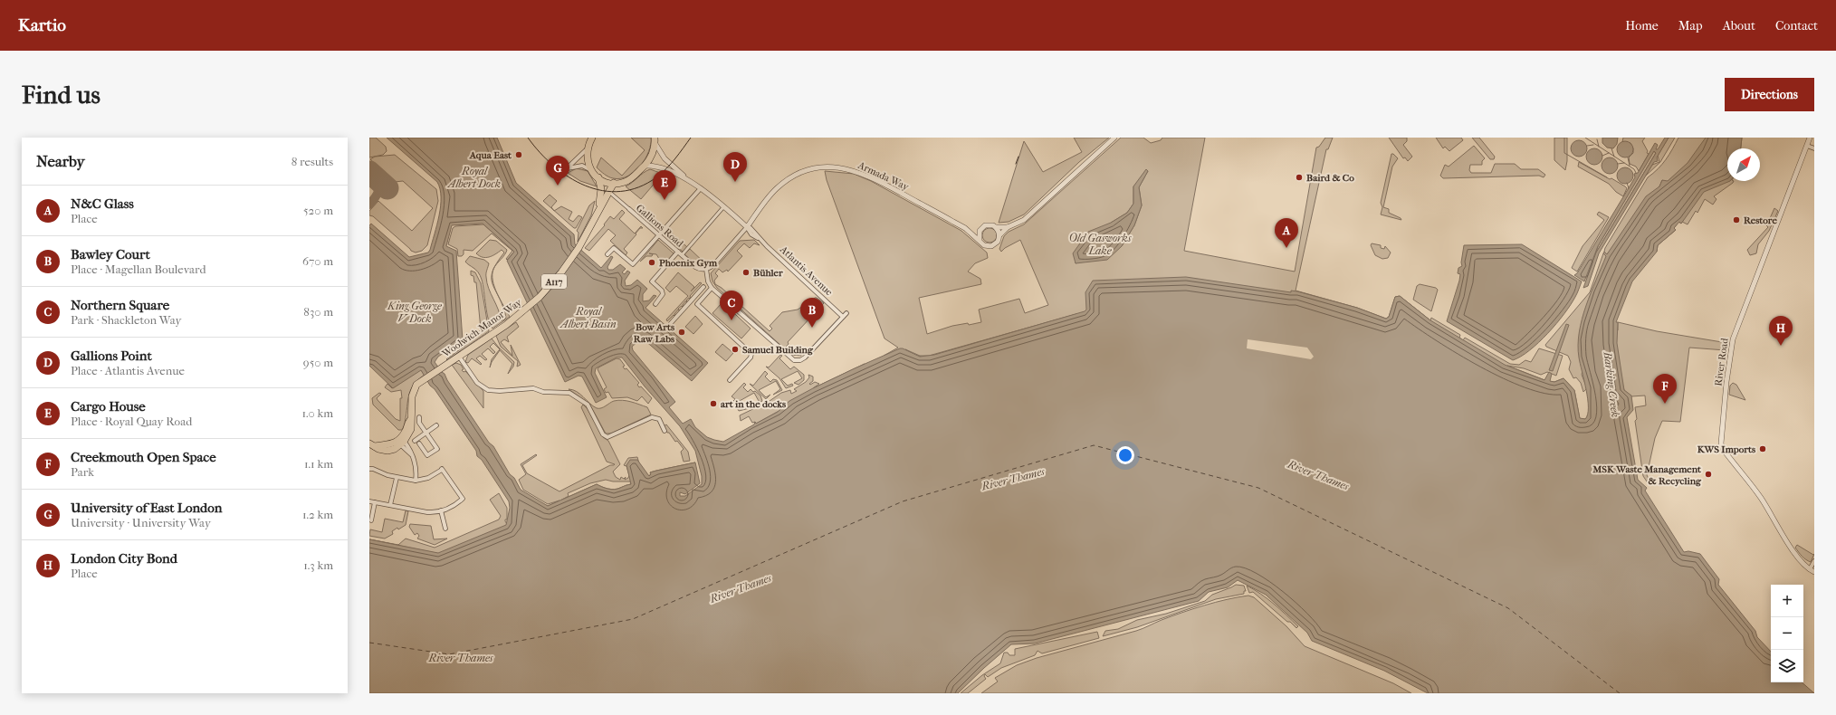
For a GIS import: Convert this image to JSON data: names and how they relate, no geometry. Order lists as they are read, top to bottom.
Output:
{
  "streets": {
    "highway": ["A117", "Woolwich Manor Way"],
    "street": [
      "Armada Way",
      "Gallions Road",
      "Atlantis Avenue",
      "River Road"
    ]
  },
  "crossings": [
    ["Armada Way", "Atlantis Avenue"]
  ],
  "water": [
    "Royal Albert Dock",
    "Old Gasworks Lake",
    "King George V Dock",
    "Royal Albert Basin",
    "Barking Creek",
    "River Thames"
  ],
  "places": [
    "Aqua East",
    "Baird & Co",
    "Restore",
    "Phoenix Gym",
    "Bühler",
    "Bow Arts Raw Labs",
    "Samuel Building",
    "art in the docks",
    "KWS Imports",
    "MSK Waste Management & Recycling"
  ],
  "north": "top right",
  "page": {
    "header": "Kartio",
    "nav": [
      "Home",
      "Map",
      "About",
      "Contact"
    ],
    "buttons": "Directions",
    "title": "Find us",
    "heading": ["Nearby", "8 results"],
    "pins": [
      "D",
      "G",
      "E",
      "A",
      "C",
      "B",
      "H",
      "F"
    ],
    "list": [
      {
        "mark": "A",
        "name": "N&C Glass",
        "note": "Place",
        "value": "520 m"
      },
      {
        "mark": "B",
        "name": "Bawley Court",
        "note": "Place · Magellan Boulevard",
        "value": "670 m"
      },
      {
        "mark": "C",
        "name": "Northern Square",
        "note": "Park · Shackleton Way",
        "value": "830 m"
      },
      {
        "mark": "D",
        "name": "Gallions Point",
        "note": "Place · Atlantis Avenue",
        "value": "950 m"
      },
      {
        "mark": "E",
        "name": "Cargo House",
        "note": "Place · Royal Quay Road",
        "value": "1.0 km"
      },
      {
        "mark": "F",
        "name": "Creekmouth Open Space",
        "note": "Park",
        "value": "1.1 km"
      },
      {
        "mark": "G",
        "name": "University of East London",
        "note": "University · University Way",
        "value": "1.2 km"
      },
      {
        "mark": "H",
        "name": "London City Bond",
        "note": "Place",
        "value": "1.3 km"
      }
    ],
    "map_buttons": ["+", "−"]
  }
}
